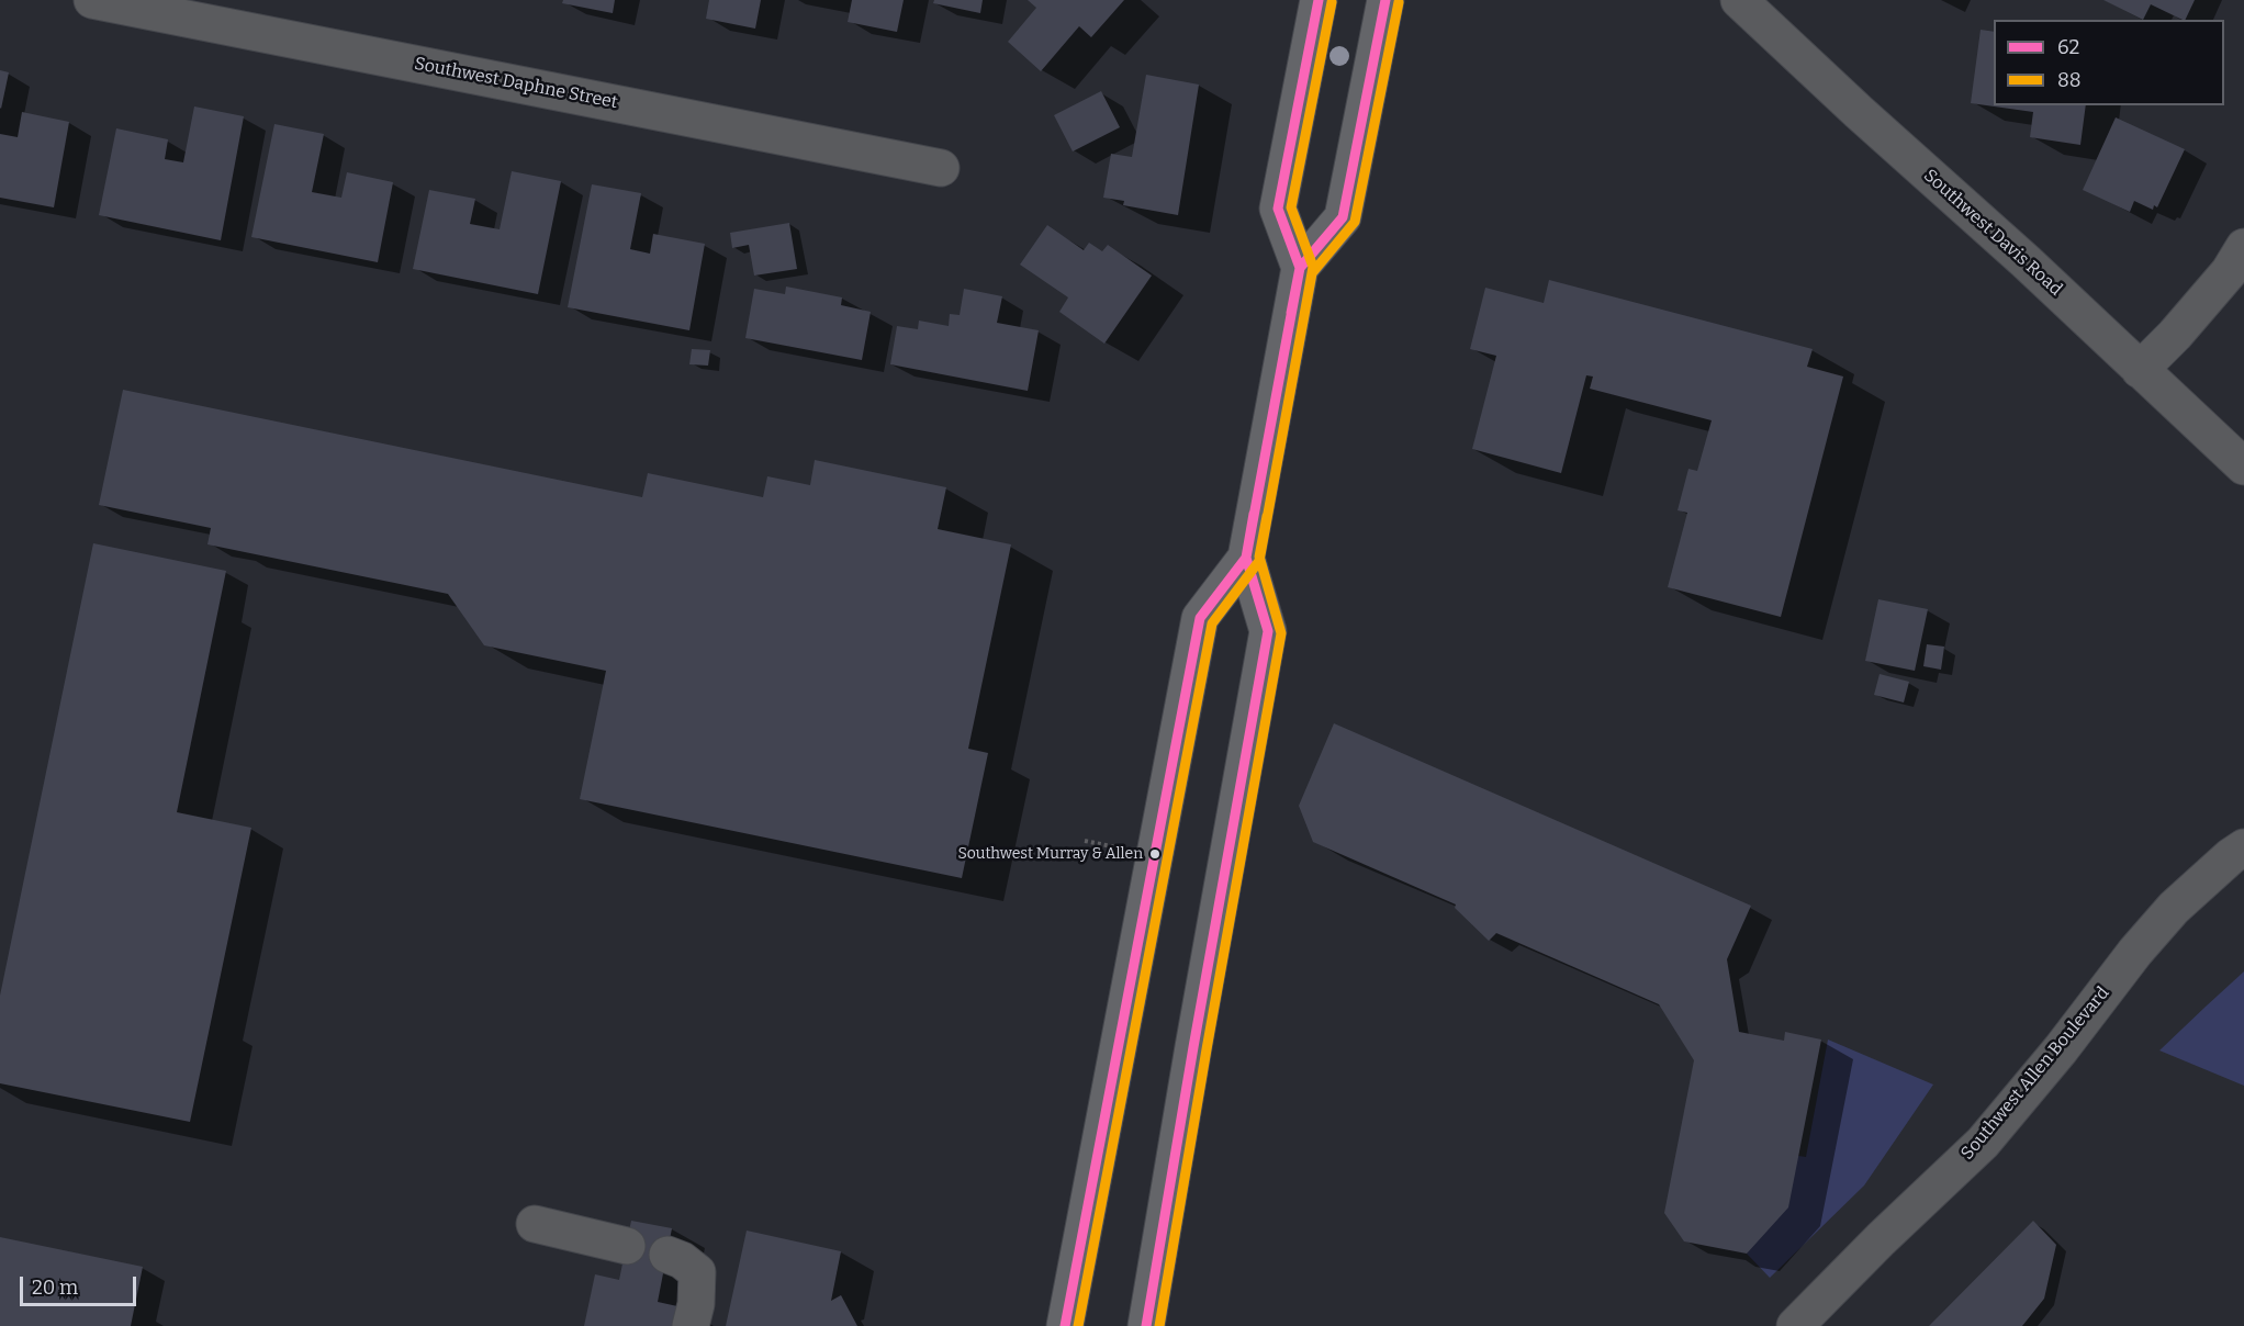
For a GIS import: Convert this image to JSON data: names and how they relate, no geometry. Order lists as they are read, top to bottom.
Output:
{
  "streets": {
    "street": ["Southwest Daphne Street", "Southwest Davis Road", "Southwest Allen Boulevard"]
  },
  "places": ["Southwest Murray & Allen"],
  "lines": ["transit line 62", "transit line 88"],
  "legend": ["62", "88"],
  "scale_bar": "20 m"
}
